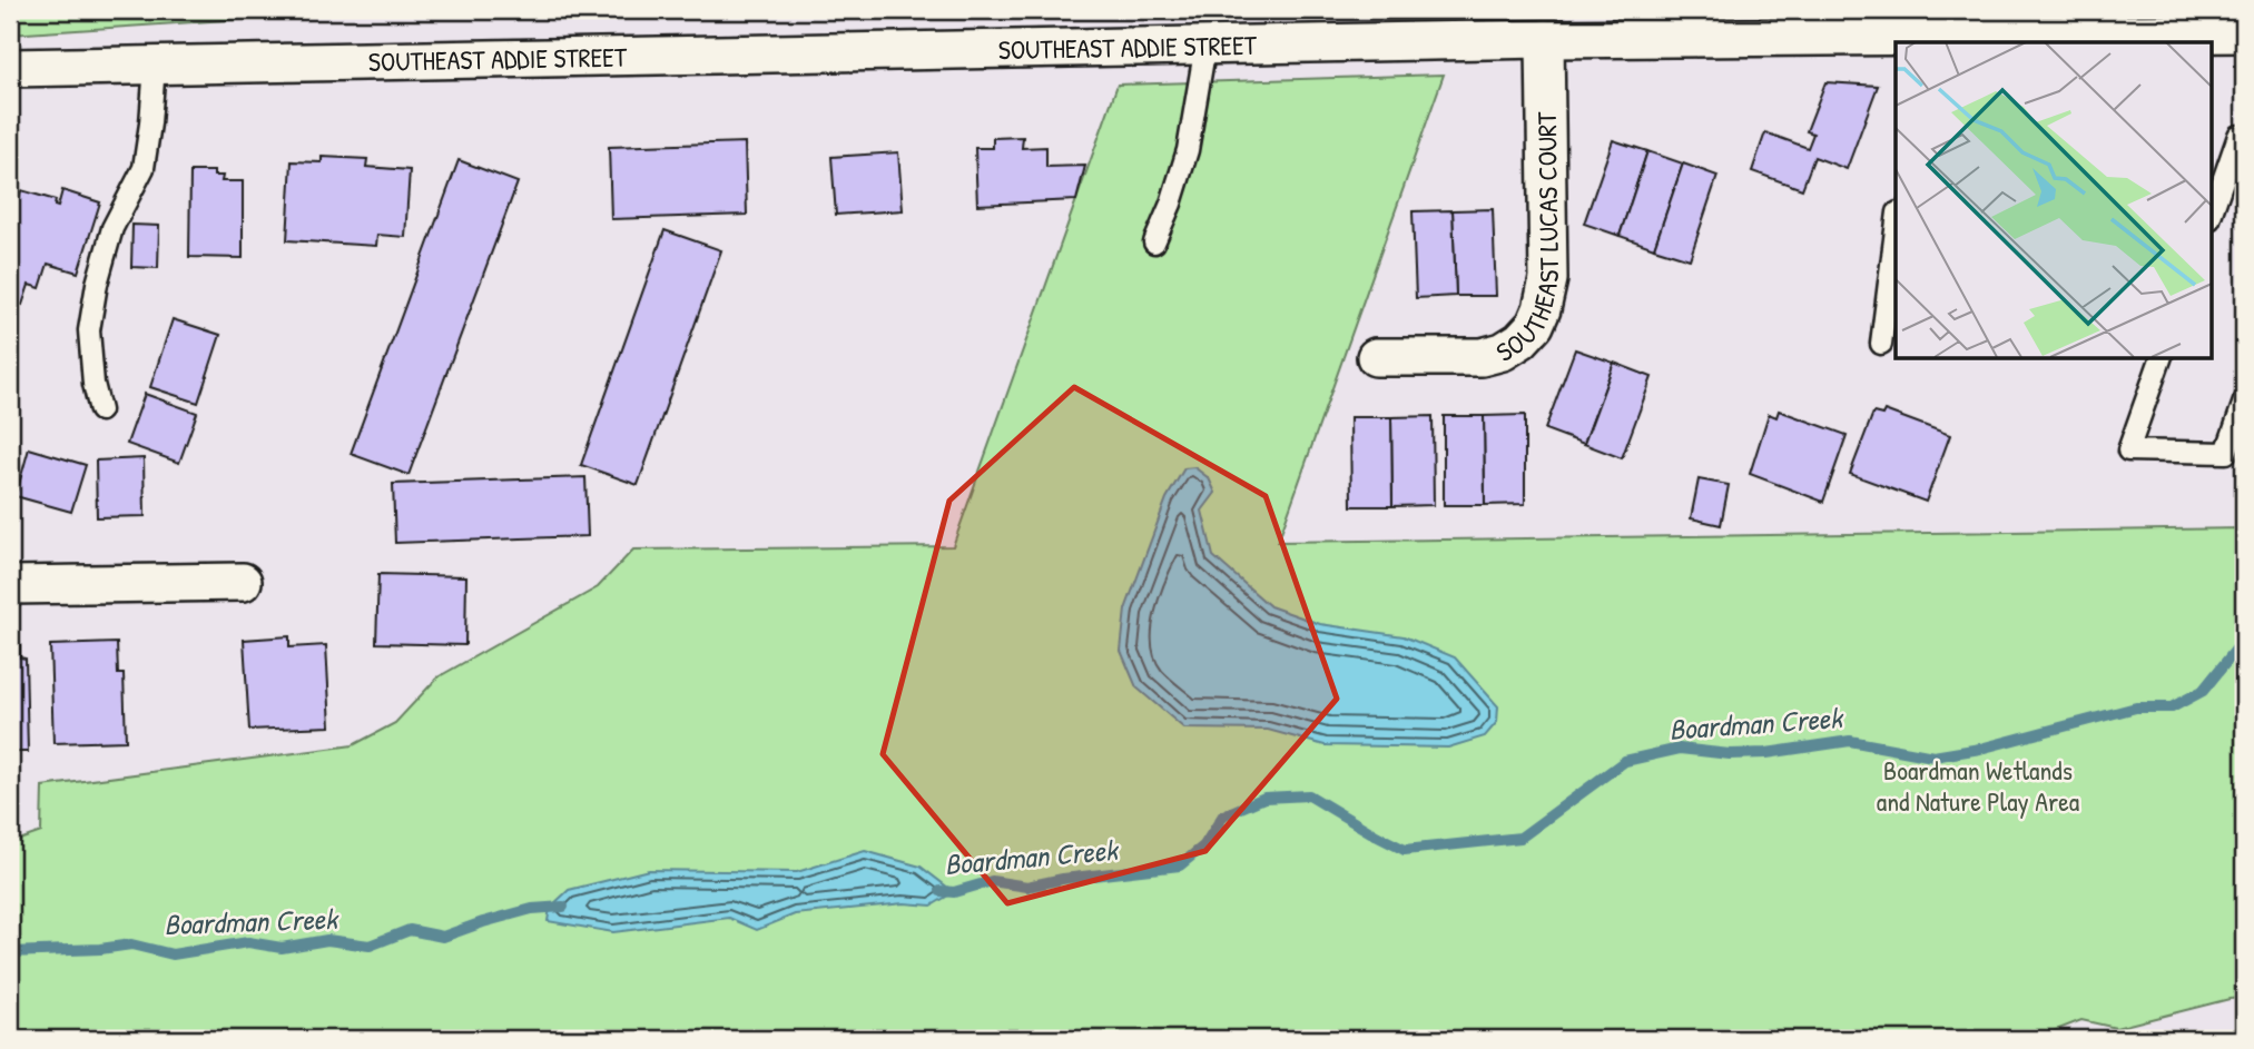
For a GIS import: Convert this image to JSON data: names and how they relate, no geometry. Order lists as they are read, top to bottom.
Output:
{
  "streets": {
    "street": ["SOUTHEAST ADDIE STREET", "SOUTHEAST LUCAS COURT"]
  },
  "crossings": [
    ["SOUTHEAST ADDIE STREET", "SOUTHEAST LUCAS COURT"]
  ],
  "water": ["Boardman Creek"],
  "parks": ["Boardman Wetlands and Nature Play Area"]
}
